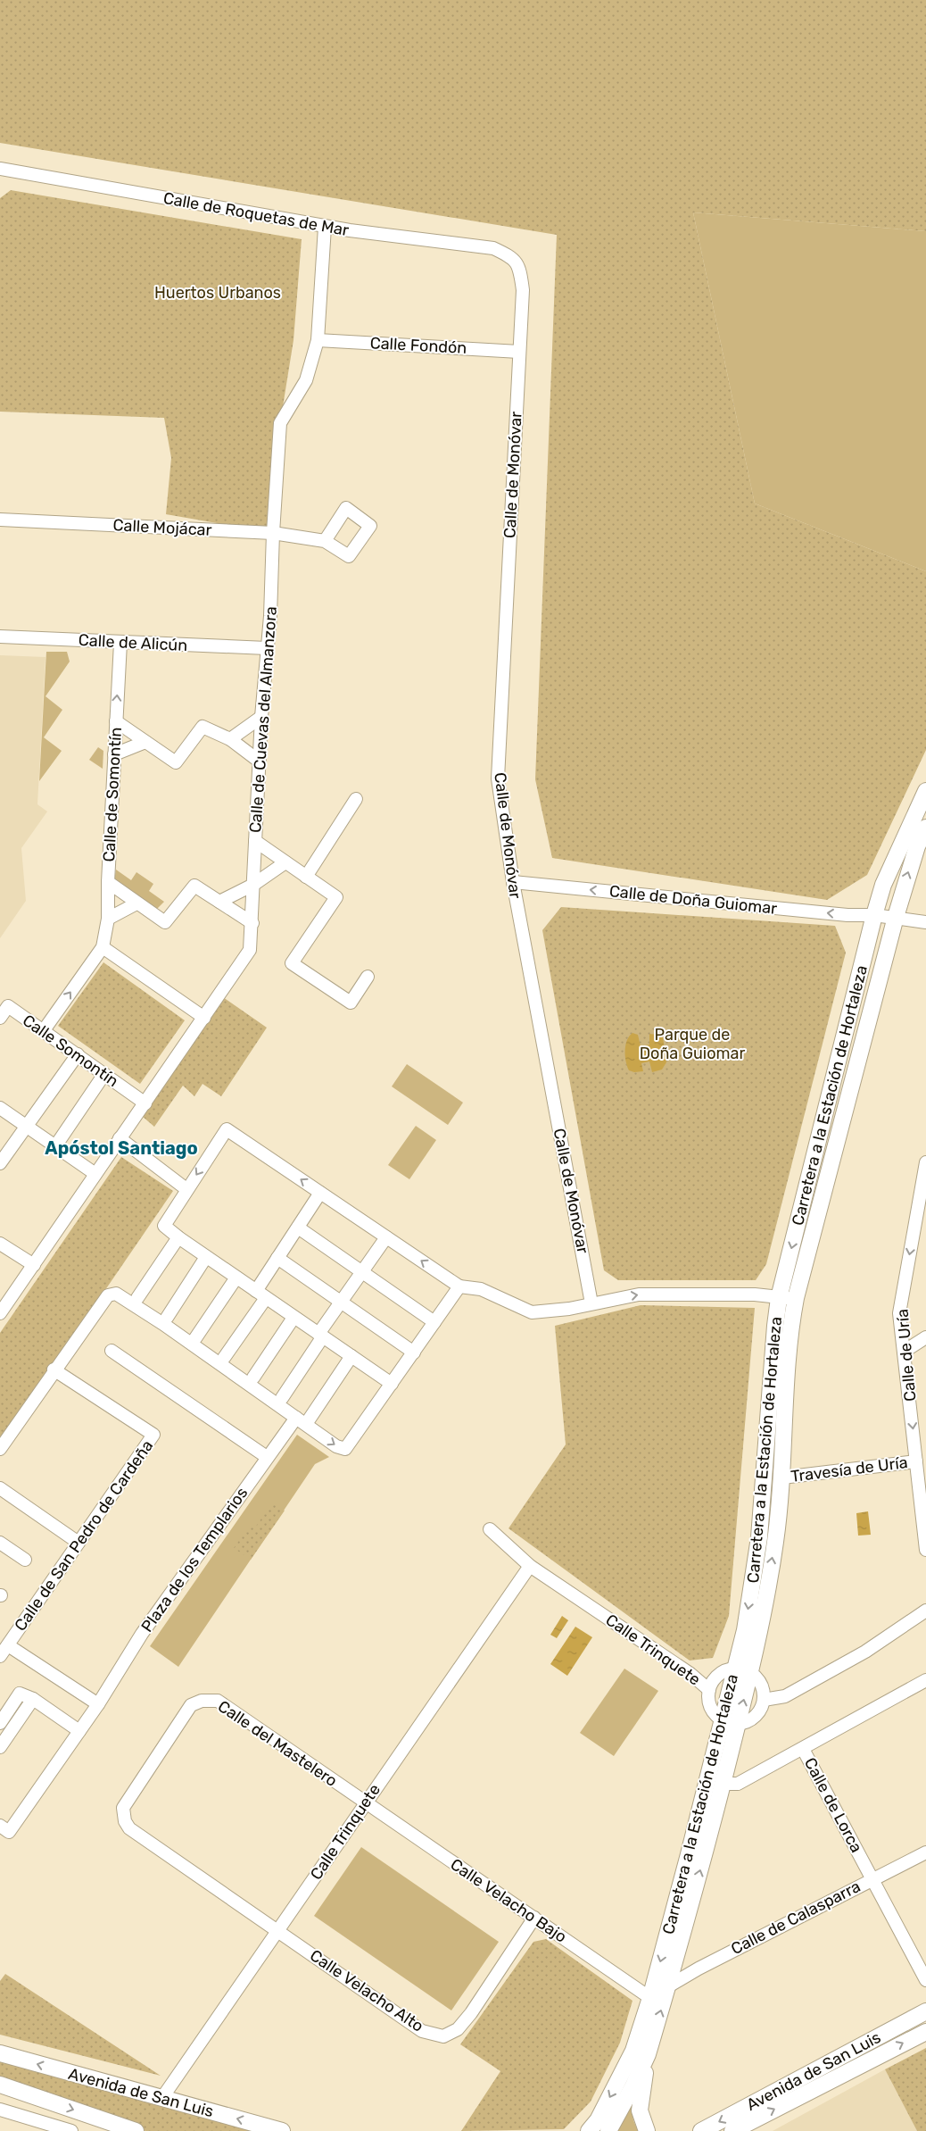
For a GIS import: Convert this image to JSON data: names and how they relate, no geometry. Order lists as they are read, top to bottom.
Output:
{
  "streets": {
    "street": [
      "Calle de Roquetas de Mar",
      "Calle Fondón",
      "Calle de Monóvar",
      "Calle Mojácar",
      "Calle de Alicún",
      "Calle de Cuevas del Almanzora",
      "Calle de Somontín",
      "Calle de Doña Guiomar",
      "Calle Somontín",
      "Carretera a la Estación de Hortaleza",
      "Calle de Uría",
      "Travesía de Uría",
      "Calle de San Pedro de Cardeña",
      "Plaza de los Templarios",
      "Calle Trinquete",
      "Calle del Mastelero",
      "Calle de Lorca",
      "Calle Velacho Bajo",
      "Calle de Calasparra",
      "Calle Velacho Alto",
      "Avenida de San Luis"
    ]
  },
  "crossings": [
    ["Calle de Roquetas de Mar", "Calle de Monóvar"],
    ["Calle de Roquetas de Mar", "Calle de Cuevas del Almanzora"],
    ["Calle Fondón", "Calle de Monóvar"],
    ["Calle Fondón", "Calle de Cuevas del Almanzora"],
    ["Calle de Monóvar", "Calle de Doña Guiomar"],
    ["Calle Mojácar", "Calle de Cuevas del Almanzora"],
    ["Calle de Alicún", "Calle de Cuevas del Almanzora"],
    ["Calle de Alicún", "Calle de Somontín"],
    ["Calle de Cuevas del Almanzora", "Calle Somontín"],
    ["Calle de Somontín", "Calle Somontín"],
    ["Calle de Doña Guiomar", "Carretera a la Estación de Hortaleza"],
    ["Carretera a la Estación de Hortaleza", "Travesía de Uría"],
    ["Carretera a la Estación de Hortaleza", "Calle Velacho Bajo"],
    ["Carretera a la Estación de Hortaleza", "Calle de Calasparra"],
    ["Calle de Uría", "Travesía de Uría"],
    ["Calle de San Pedro de Cardeña", "Plaza de los Templarios"],
    ["Calle Trinquete", "Calle del Mastelero"],
    ["Calle Trinquete", "Calle Velacho Bajo"],
    ["Calle Trinquete", "Calle Velacho Alto"],
    ["Calle Trinquete", "Avenida de San Luis"],
    ["Calle del Mastelero", "Calle Velacho Bajo"],
    ["Calle del Mastelero", "Calle Velacho Alto"],
    ["Calle de Lorca", "Calle de Calasparra"],
    ["Calle Velacho Bajo", "Calle Velacho Alto"]
  ],
  "one_way": ["Calle de Somontín", "Calle de Doña Guiomar", "Calle de Uría"],
  "districts": ["Apóstol Santiago"],
  "parks": ["Huertos Urbanos", "Parque de Doña Guiomar"]
}
